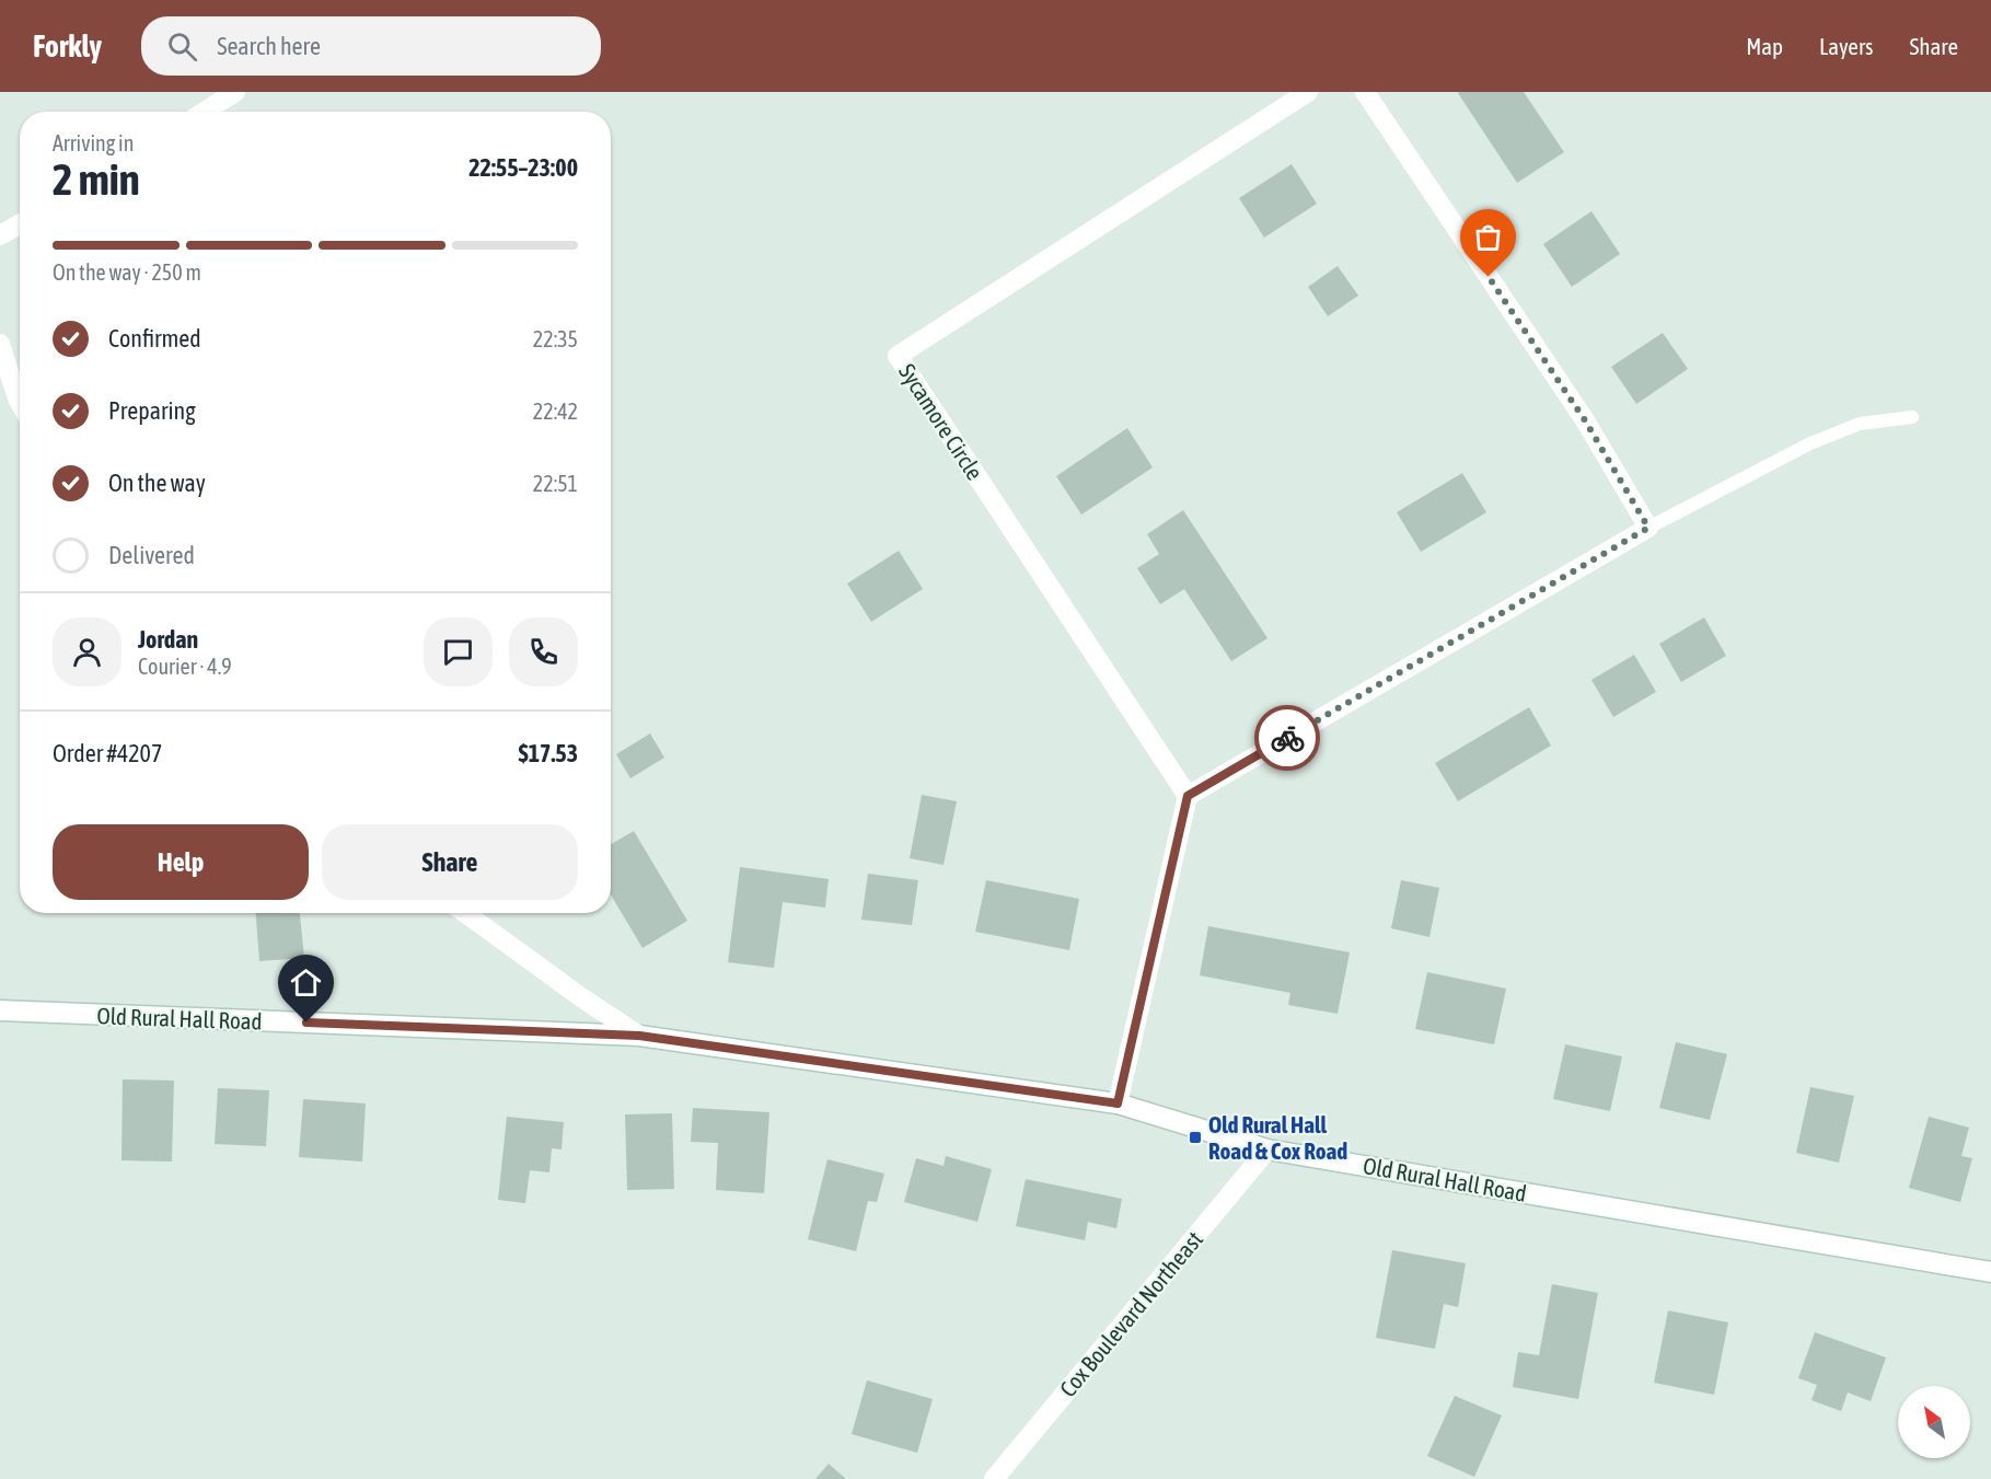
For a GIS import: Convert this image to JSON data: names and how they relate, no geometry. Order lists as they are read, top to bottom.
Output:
{
  "streets": {
    "street": ["Sycamore Circle", "Old Rural Hall Road", "Cox Boulevard Northeast"]
  },
  "crossings": [
    ["Old Rural Hall Road", "Cox Boulevard Northeast"]
  ],
  "places": {
    "transit": ["Old Rural Hall Road & Cox Road"]
  },
  "north": "top left",
  "page": {
    "header": "Forkly",
    "search": "Search here",
    "nav": ["Map", "Layers", "Share"],
    "heading": ["2 min", "Arriving in", "22:55–23:00"],
    "panel": [
      "Jordan",
      "Courier · 4.9",
      "Order #4207",
      "$17.53"
    ],
    "bar": "On the way · 250 m",
    "list": [
      ["Confirmed", "22:35"],
      ["Preparing", "22:42"],
      ["On the way", "22:51"],
      "Delivered"
    ],
    "buttons": ["Help", "Share"]
  }
}
